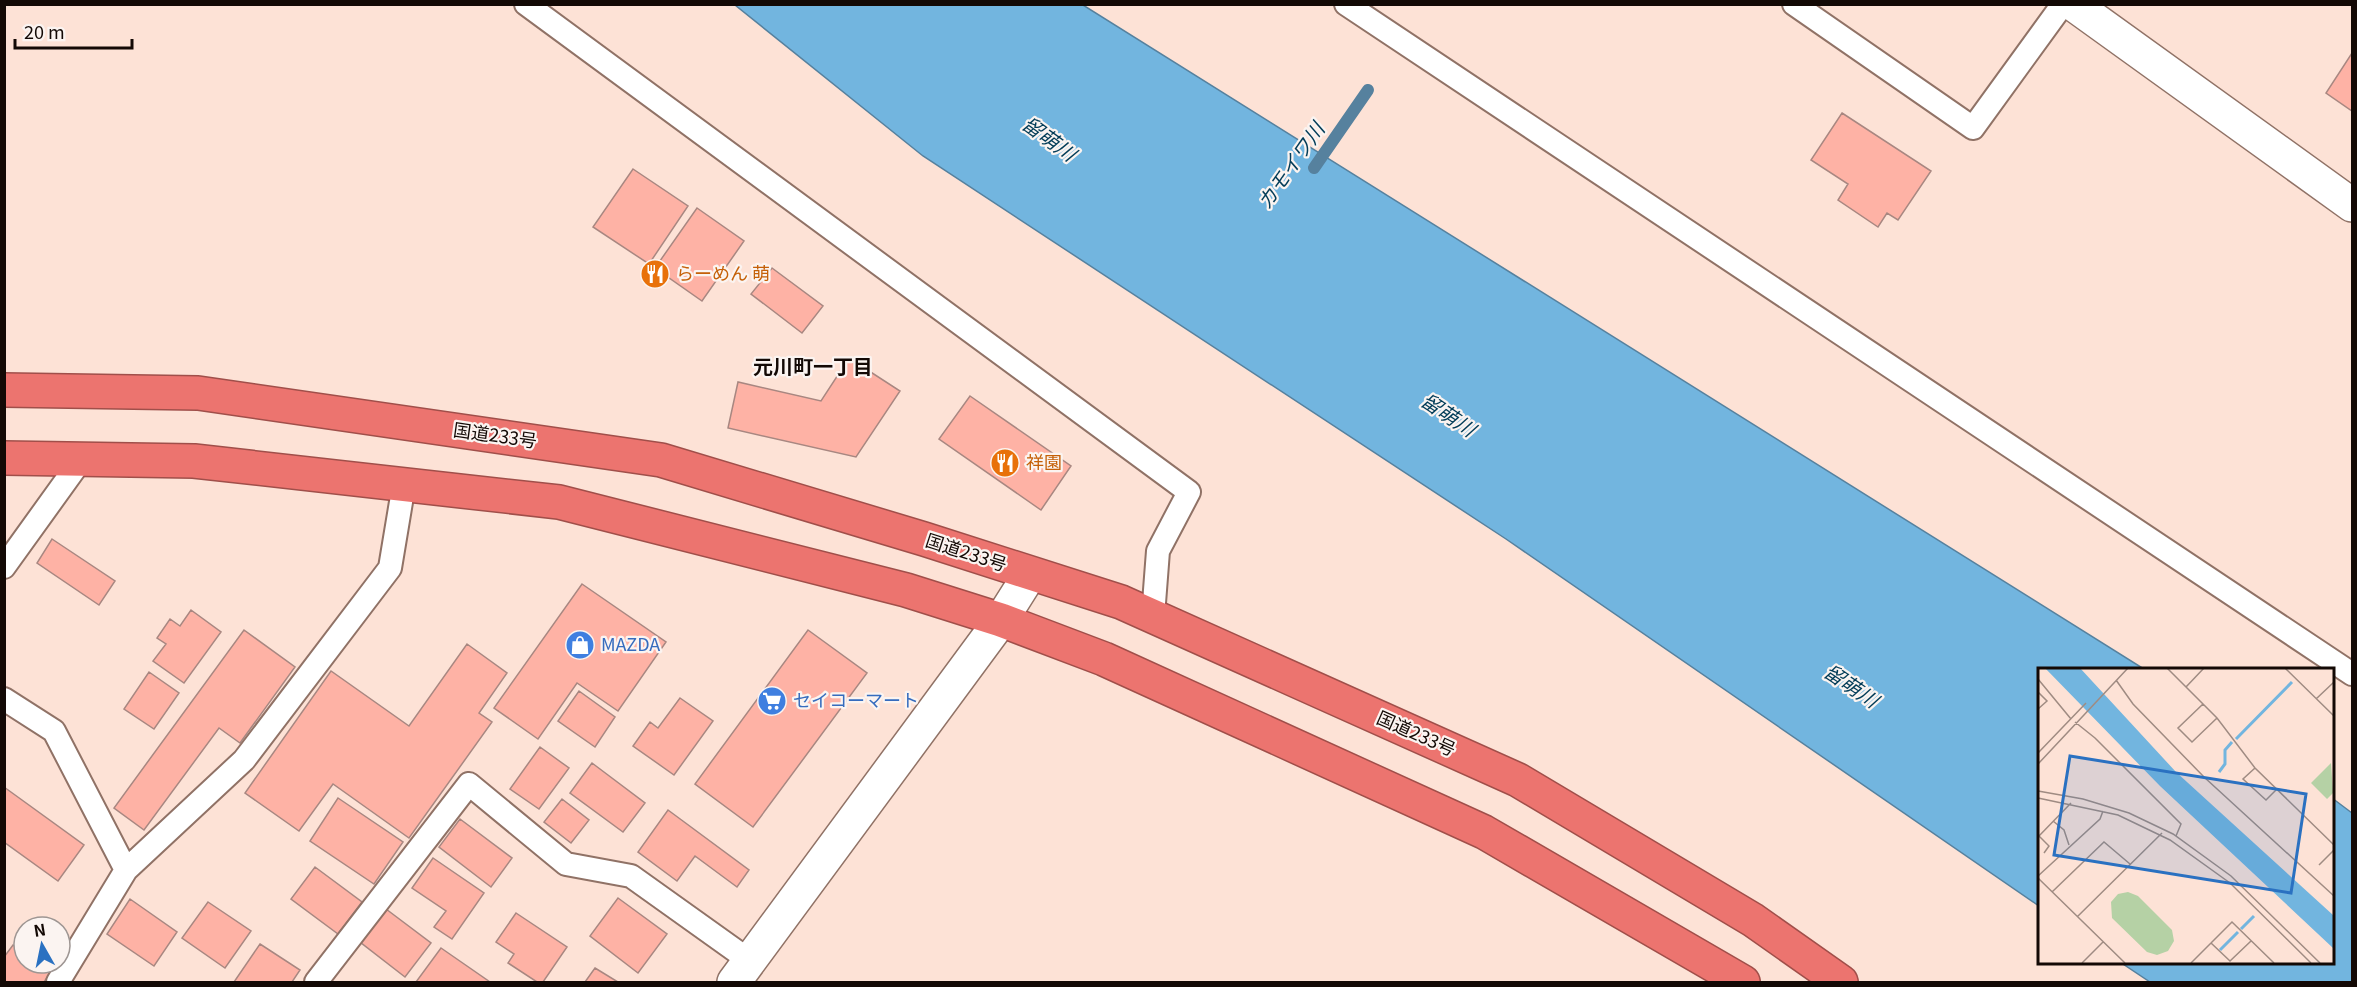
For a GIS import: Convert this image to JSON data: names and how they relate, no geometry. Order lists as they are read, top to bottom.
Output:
{
  "streets": {
    "highway": ["国道233号"]
  },
  "districts": ["元川町一丁目"],
  "water": ["留萌川", "カモイワ川"],
  "places": {
    "restaurant": ["らーめん 萌", "祥園"],
    "shop": ["MAZDA"],
    "supermarket": ["セイコーマート"]
  },
  "scale_bar": "20 m",
  "north": "top"
}
